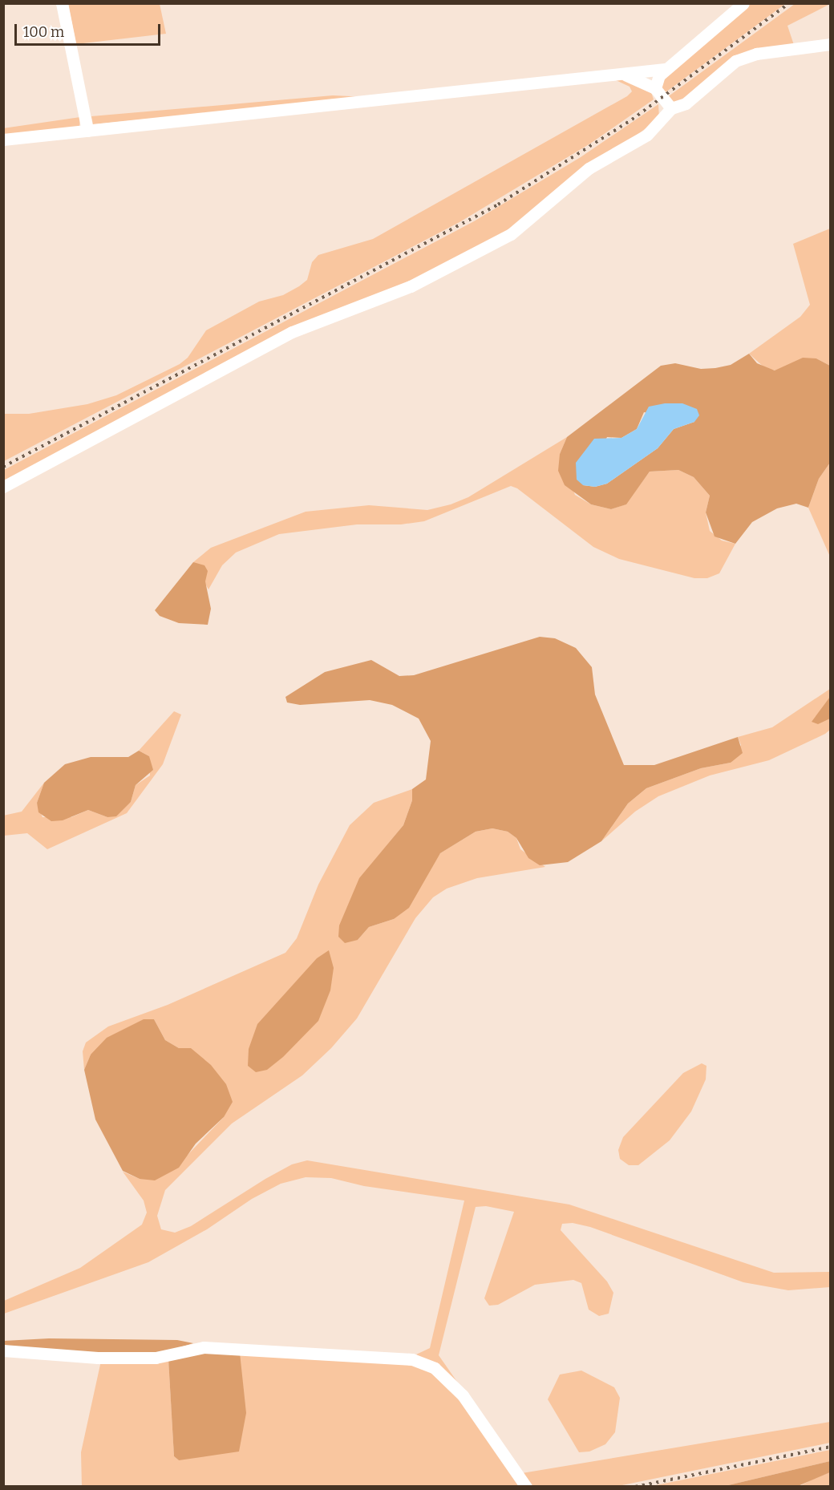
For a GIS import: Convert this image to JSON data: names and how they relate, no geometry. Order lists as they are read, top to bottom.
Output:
{
  "scale_bar": "100 m"
}
